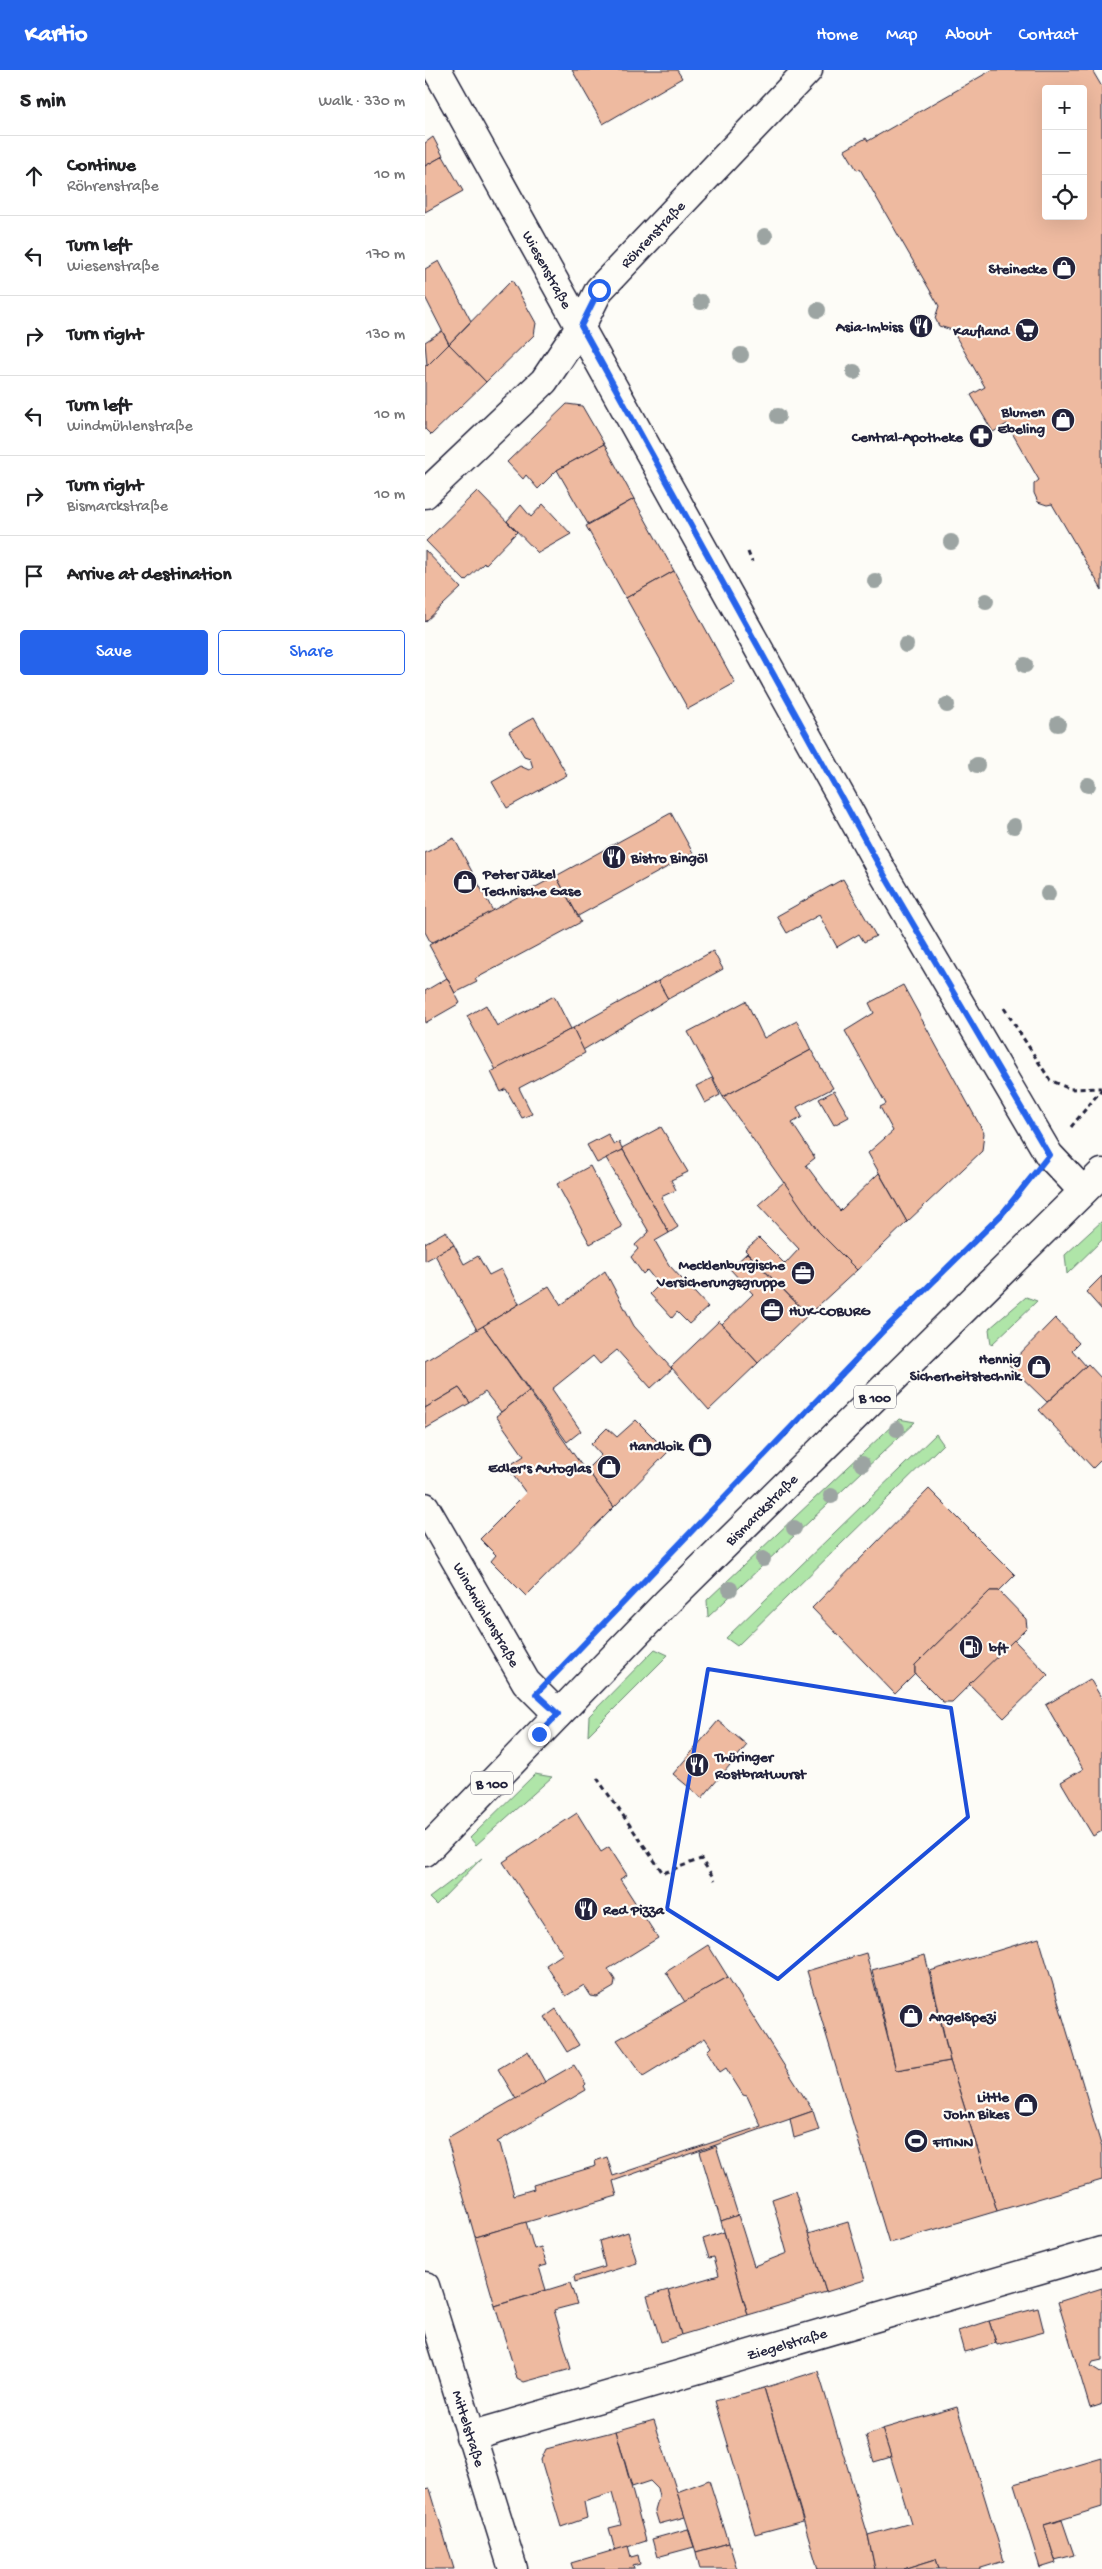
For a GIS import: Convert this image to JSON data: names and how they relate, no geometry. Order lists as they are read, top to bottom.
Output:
{
  "streets": {
    "street": [
      "Röhrenstraße",
      "Wiesenstraße",
      "B 100",
      "Bismarckstraße",
      "Windmühlenstraße",
      "Ziegelstraße",
      "Mittelstraße"
    ]
  },
  "crossings": [
    ["Röhrenstraße", "Wiesenstraße"],
    ["Wiesenstraße", "Bismarckstraße"],
    ["Bismarckstraße", "Windmühlenstraße"],
    ["Ziegelstraße", "Mittelstraße"]
  ],
  "places": {
    "shop": [
      "Steinecke",
      "Blumen Ebeling",
      "Peter Jäkel Technische Gase",
      "Hennig Sicherheitstechnik",
      "Handloik",
      "Edler's Autoglas",
      "AngelSpezi",
      "Little John Bikes"
    ],
    "restaurant": [
      "Asia-Imbiss",
      "Bistro Bingöl",
      "Thüringer Rostbratwurst",
      "Red Pizza"
    ],
    "supermarket": ["Kaufland"],
    "pharmacy": ["Central-Apotheke"],
    "office": ["Mecklenburgische Versicherungsgruppe", "HUK-COBURG"],
    "fuel station": ["bft"],
    "sports": ["FITINN"]
  },
  "page": {
    "header": "Kartio",
    "nav": [
      "Home",
      "Map",
      "About",
      "Contact"
    ],
    "heading": ["5 min", "Walk · 330 m"],
    "map_buttons": ["+", "−"],
    "list": [
      ["Continue", "Röhrenstraße", "10 m"],
      ["Turn left", "Wiesenstraße", "170 m"],
      ["Turn right", "130 m"],
      ["Turn left", "Windmühlenstraße", "10 m"],
      ["Turn right", "Bismarckstraße", "10 m"],
      "Arrive at destination"
    ],
    "buttons": ["Save", "Share"]
  }
}
